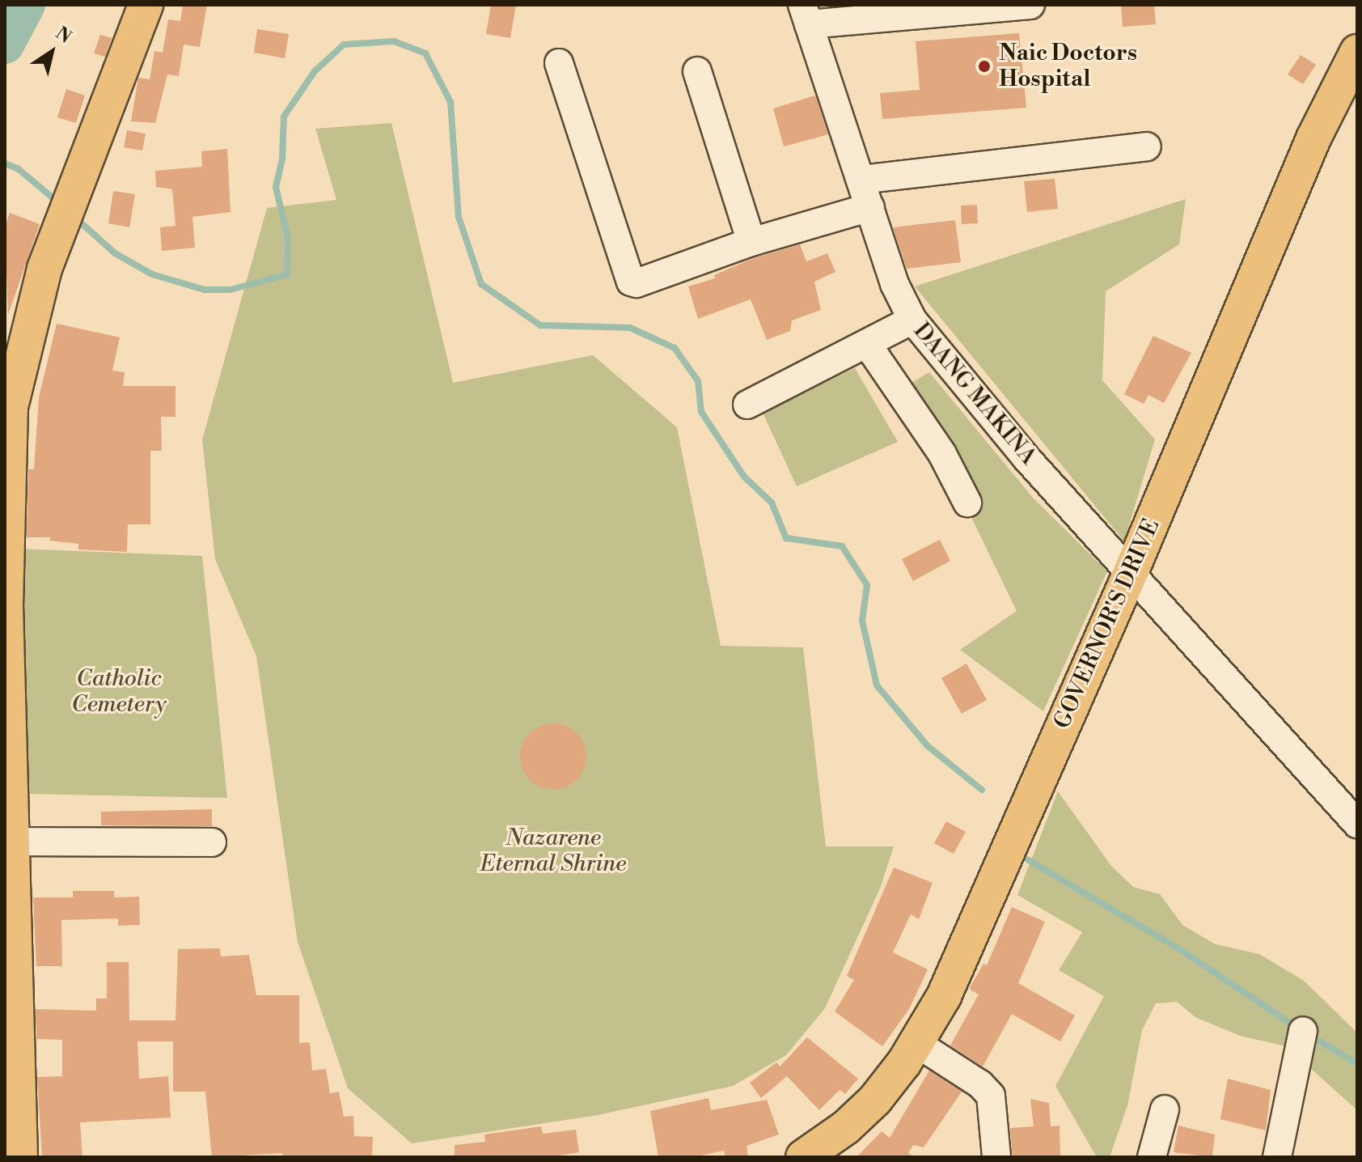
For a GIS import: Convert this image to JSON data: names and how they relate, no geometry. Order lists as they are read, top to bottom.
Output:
{
  "streets": {
    "main road": ["GOVERNOR'S DRIVE"],
    "street": ["DAANG MAKINA"]
  },
  "crossings": [
    ["DAANG MAKINA", "GOVERNOR'S DRIVE"]
  ],
  "parks": ["Catholic Cemetery", "Nazarene Eternal Shrine"],
  "places": ["Naic Doctors Hospital"],
  "north": "top right"
}
